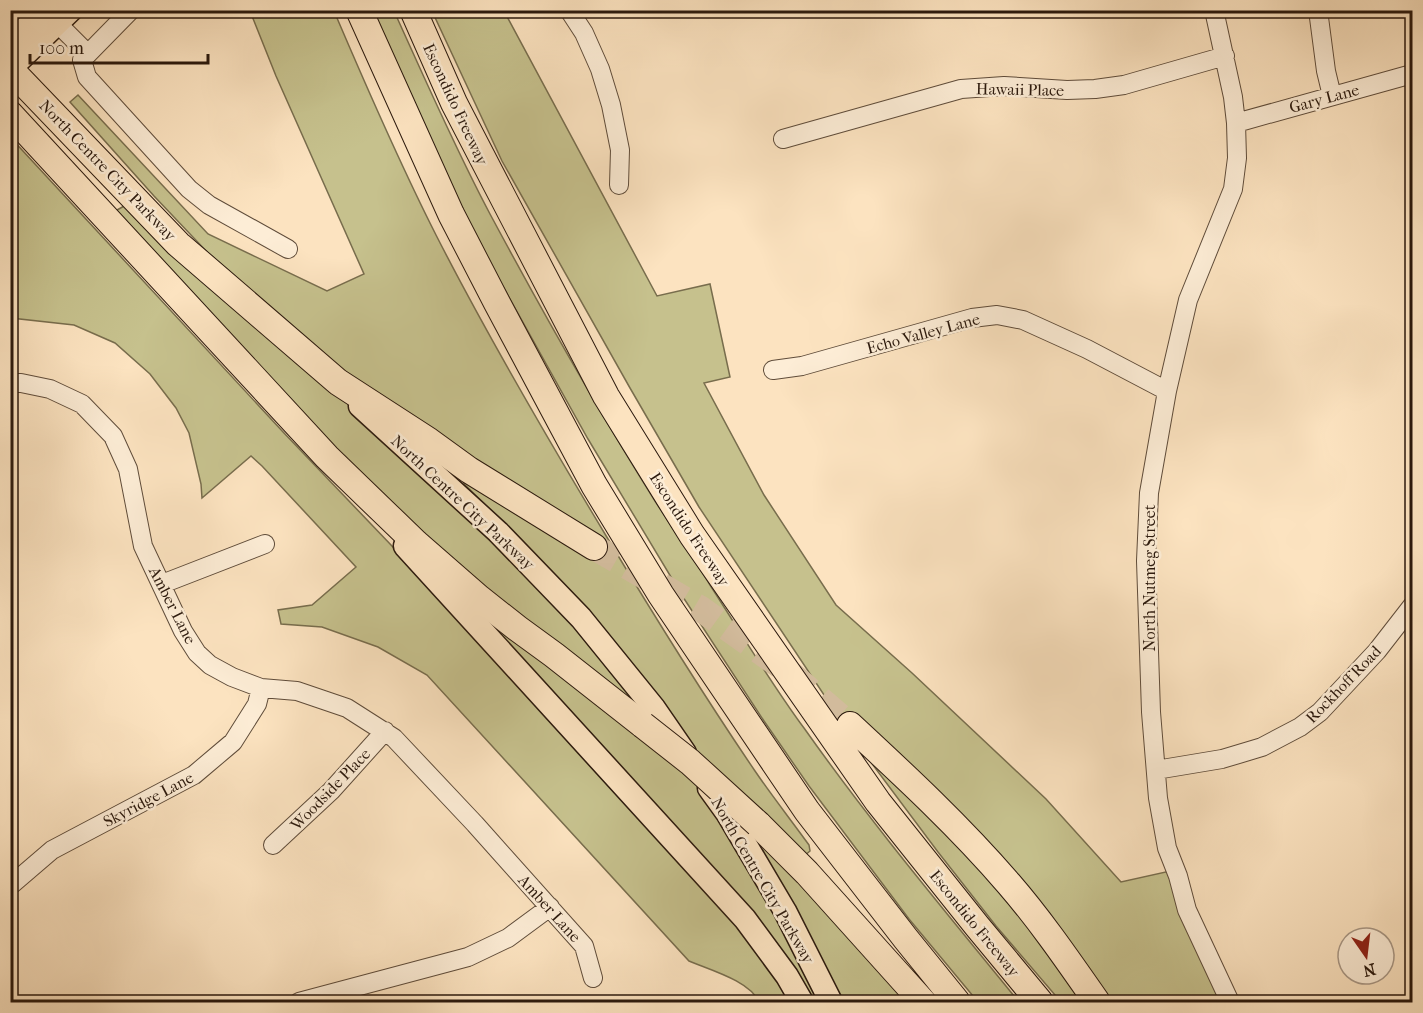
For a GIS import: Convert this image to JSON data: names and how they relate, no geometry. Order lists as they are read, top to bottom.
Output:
{
  "streets": {
    "highway": ["Escondido Freeway", "North Centre City Parkway"],
    "street": [
      "Hawaii Place",
      "Gary Lane",
      "Echo Valley Lane",
      "North Nutmeg Street",
      "Amber Lane",
      "Rockhoff Road",
      "Woodside Place",
      "Skyridge Lane"
    ]
  },
  "crossings": [
    ["Hawaii Place", "North Nutmeg Street"],
    ["Gary Lane", "North Nutmeg Street"],
    ["Echo Valley Lane", "North Nutmeg Street"],
    ["North Nutmeg Street", "Rockhoff Road"],
    ["Amber Lane", "Woodside Place"],
    ["Amber Lane", "Skyridge Lane"]
  ],
  "scale_bar": "100 m",
  "north": "bottom"
}
